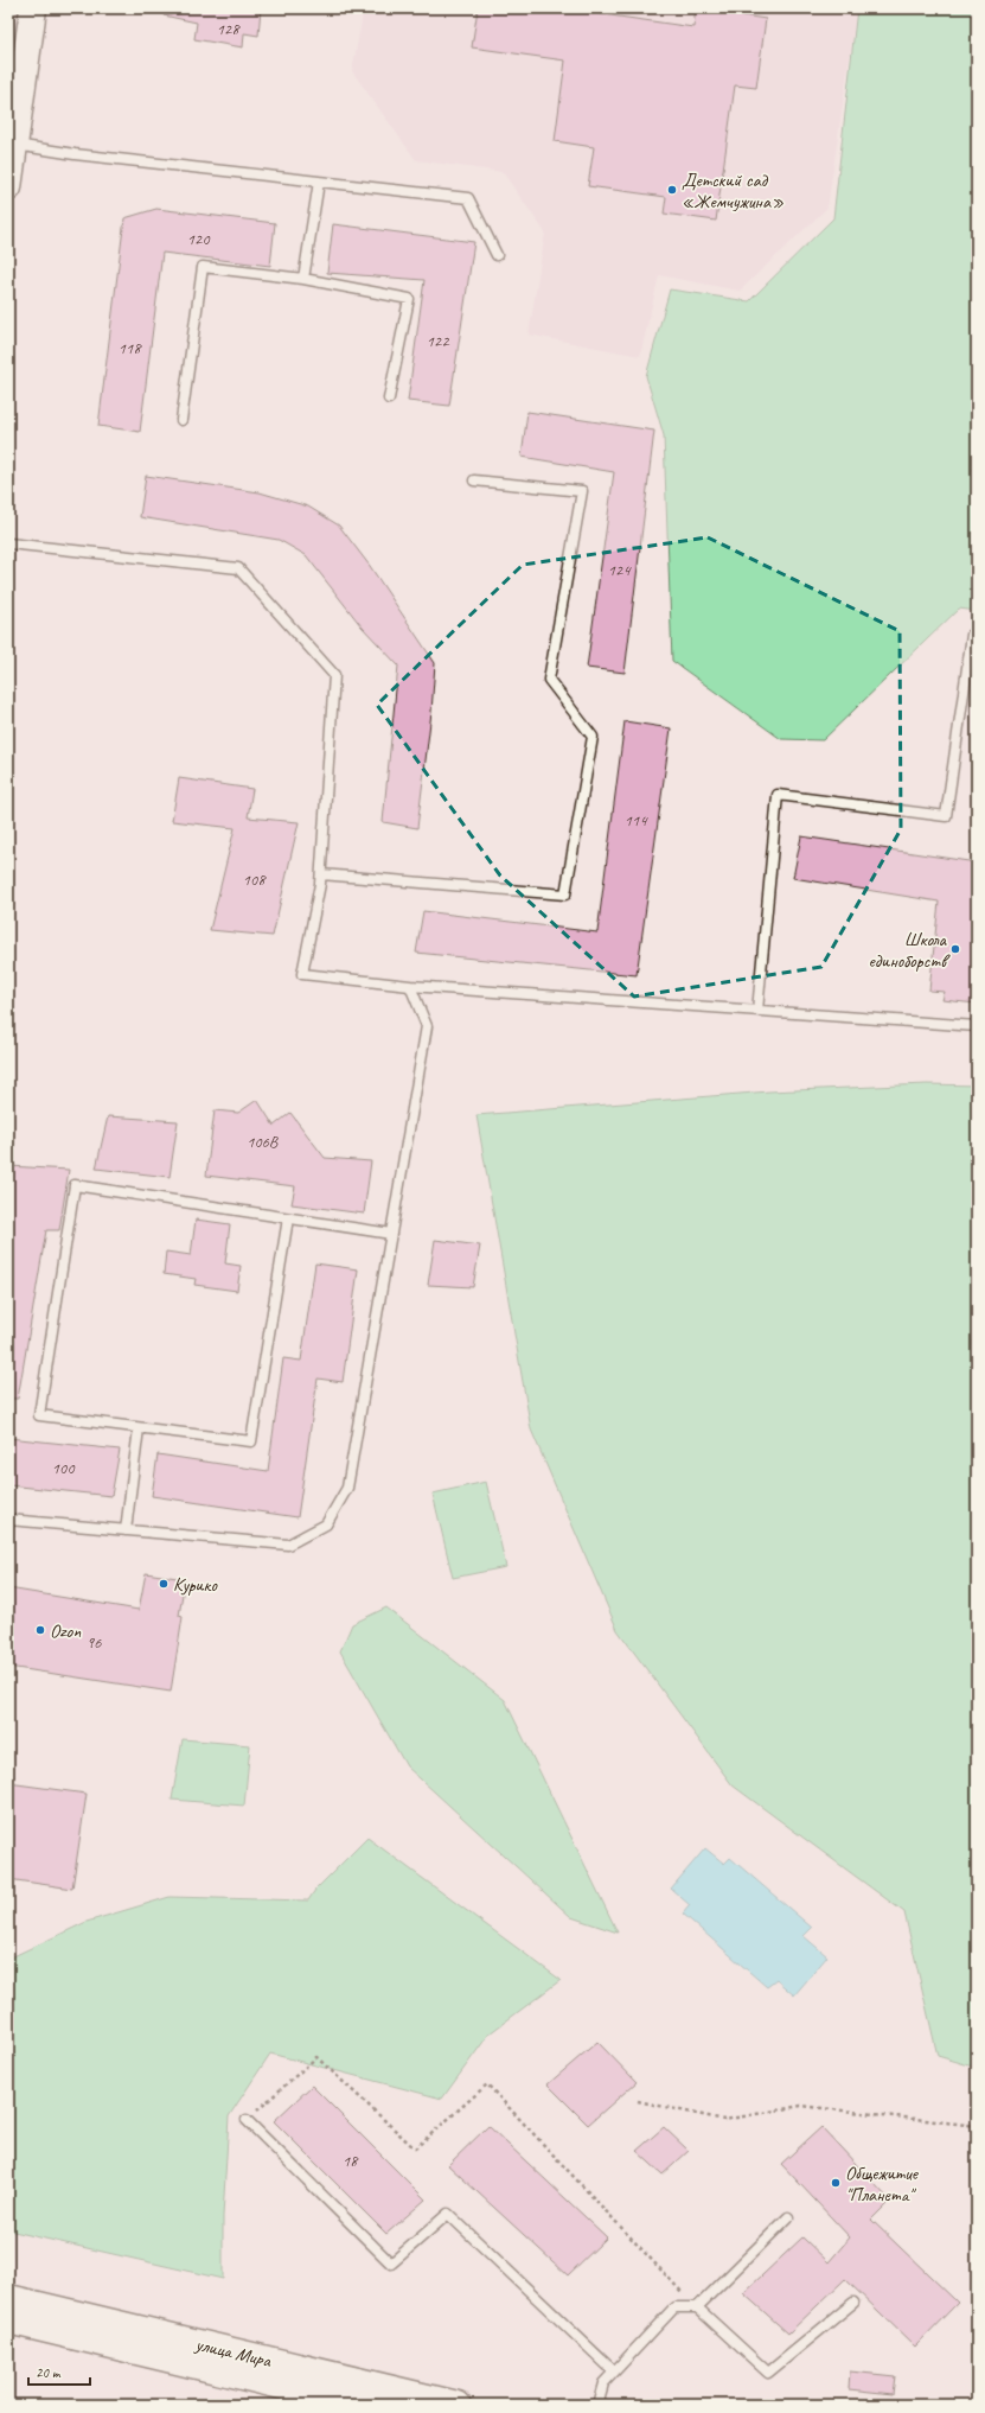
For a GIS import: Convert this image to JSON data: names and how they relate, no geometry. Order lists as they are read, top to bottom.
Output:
{
  "streets": {
    "main road": ["улица Мира"]
  },
  "places": [
    "Детский сад «Жемчужина»",
    "Школа единоборств",
    "Курико",
    "Ozon",
    "Общежитие \"Планета\""
  ],
  "house_numbers": [
    "128",
    "120",
    "122",
    "118",
    "124",
    "114",
    "108",
    "106В",
    "100",
    "96",
    "18"
  ],
  "scale_bar": "20 m"
}
